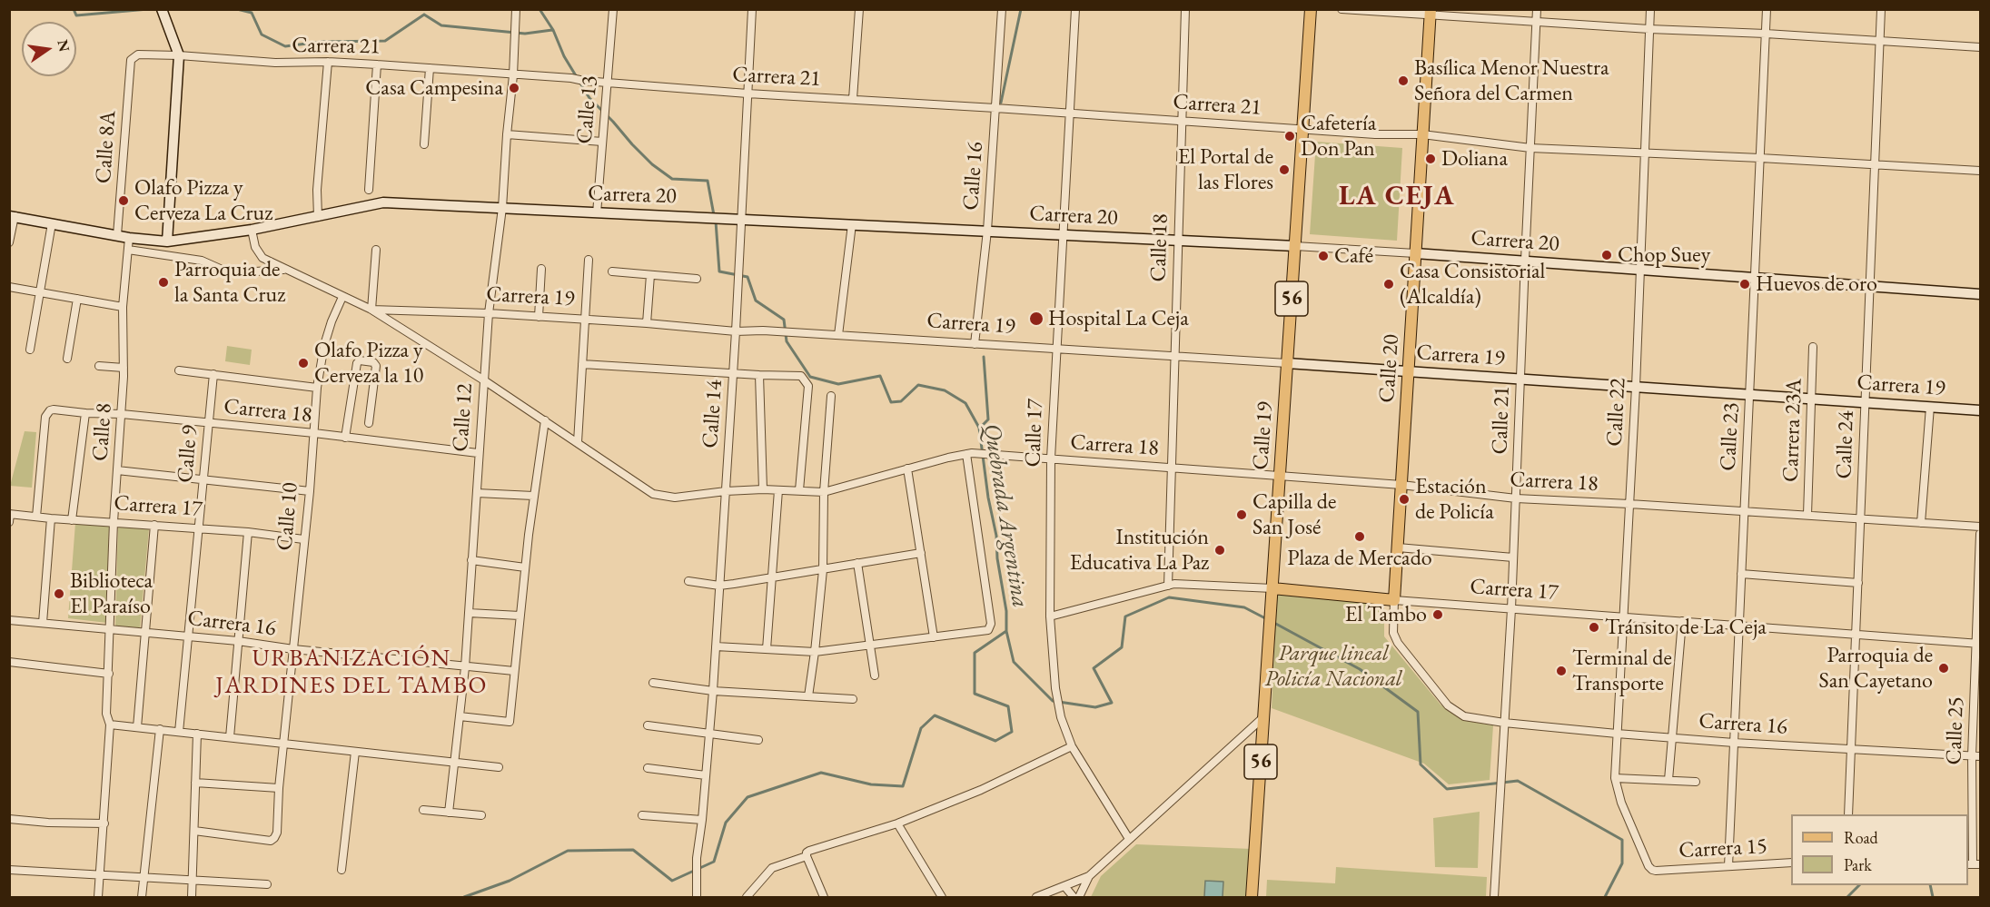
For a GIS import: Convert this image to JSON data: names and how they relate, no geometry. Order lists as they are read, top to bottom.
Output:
{
  "streets": {
    "main road": [
      "Carrera 20",
      "Carrera 19",
      "56",
      "Calle 20",
      "Calle 19",
      "Carrera 17"
    ],
    "street": [
      "Carrera 21",
      "Calle 13",
      "Calle 8A",
      "Calle 16",
      "Calle 18",
      "Carrera 18",
      "Calle 22",
      "Calle 14",
      "Calle 12",
      "Calle 21",
      "Carrera 23A",
      "Calle 8",
      "Calle 17",
      "Calle 23",
      "Calle 24",
      "Calle 9",
      "Calle 10",
      "Carrera 16",
      "Calle 25",
      "Carrera 15"
    ]
  },
  "crossings": [
    ["Carrera 21", "Calle 13"],
    ["Carrera 21", "Calle 8A"],
    ["Carrera 21", "Calle 16"],
    ["Carrera 21", "Calle 18"],
    ["Carrera 21", "Calle 20"],
    ["Carrera 21", "Calle 22"],
    ["Carrera 21", "Calle 14"],
    ["Carrera 21", "Calle 12"],
    ["Carrera 21", "Calle 21"],
    ["Carrera 21", "Calle 17"],
    ["Carrera 21", "Calle 19"],
    ["Carrera 21", "Calle 23"],
    ["Carrera 21", "Calle 24"],
    ["Calle 13", "Carrera 20"],
    ["Calle 8A", "Carrera 20"],
    ["Calle 16", "Carrera 20"],
    ["Calle 16", "Carrera 19"],
    ["Carrera 20", "Calle 18"],
    ["Carrera 20", "Carrera 19"],
    ["Carrera 20", "Calle 20"],
    ["Carrera 20", "Calle 22"],
    ["Carrera 20", "Calle 14"],
    ["Carrera 20", "Calle 12"],
    ["Carrera 20", "Calle 21"],
    ["Carrera 20", "Calle 8"],
    ["Carrera 20", "Calle 17"],
    ["Carrera 20", "Calle 19"],
    ["Carrera 20", "Calle 23"],
    ["Carrera 20", "Calle 24"],
    ["Calle 18", "Carrera 19"],
    ["Calle 18", "Carrera 18"],
    ["Calle 18", "Carrera 17"],
    ["Carrera 19", "Calle 20"],
    ["Carrera 19", "Calle 22"],
    ["Carrera 19", "Calle 14"],
    ["Carrera 19", "Calle 12"],
    ["Carrera 19", "Calle 21"],
    ["Carrera 19", "Carrera 23A"],
    ["Carrera 19", "Calle 17"],
    ["Carrera 19", "Calle 19"],
    ["Carrera 19", "Calle 23"],
    ["Carrera 19", "Calle 24"],
    ["Carrera 19", "Calle 10"],
    ["Calle 20", "Carrera 18"],
    ["Calle 20", "Carrera 17"],
    ["Calle 20", "Carrera 16"],
    ["Carrera 18", "Calle 22"],
    ["Carrera 18", "Calle 12"],
    ["Carrera 18", "Calle 21"],
    ["Carrera 18", "Carrera 23A"],
    ["Carrera 18", "Calle 8"],
    ["Carrera 18", "Calle 17"],
    ["Carrera 18", "Calle 19"],
    ["Carrera 18", "Calle 23"],
    ["Carrera 18", "Calle 24"],
    ["Carrera 18", "Calle 9"],
    ["Carrera 18", "Carrera 17"],
    ["Carrera 18", "Calle 10"],
    ["Calle 22", "Carrera 17"],
    ["Calle 22", "Carrera 16"],
    ["Calle 22", "Carrera 15"],
    ["Calle 12", "Carrera 16"],
    ["Calle 21", "Carrera 17"],
    ["Calle 21", "Carrera 16"],
    ["Calle 8", "Carrera 17"],
    ["Calle 8", "Carrera 16"],
    ["Calle 17", "Carrera 17"],
    ["Calle 19", "Carrera 17"],
    ["Calle 23", "Carrera 17"],
    ["Calle 23", "Carrera 16"],
    ["Calle 23", "Carrera 15"],
    ["Calle 24", "Carrera 17"],
    ["Calle 24", "Carrera 16"],
    ["Calle 9", "Carrera 17"],
    ["Calle 9", "Carrera 16"],
    ["Carrera 17", "Calle 10"],
    ["Carrera 17", "Carrera 16"],
    ["Carrera 17", "Calle 25"],
    ["Calle 10", "Carrera 16"],
    ["Carrera 16", "Calle 25"]
  ],
  "districts": ["LA CEJA", "URBANIZACIÓN JARDINES DEL TAMBO"],
  "water": ["Quebrada Argentina"],
  "parks": ["Parque lineal Policía Nacional"],
  "places": [
    "Basílica Menor Nuestra Señora del Carmen",
    "Casa Campesina",
    "Cafetería Don Pan",
    "Doliana",
    "El Portal de las Flores",
    "Olafo Pizza y Cerveza La Cruz",
    "Chop Suey",
    "Café",
    "Parroquia de la Santa Cruz",
    "Casa Consistorial (Alcaldía)",
    "Huevos de oro",
    "Hospital La Ceja",
    "Olafo Pizza y Cerveza la 10",
    "Estación de Policía",
    "Capilla de San José",
    "Plaza de Mercado",
    "Institución Educativa La Paz",
    "Biblioteca El Paraíso",
    "El Tambo",
    "Tránsito de La Ceja",
    "Parroquia de San Cayetano",
    "Terminal de Transporte"
  ],
  "legend": ["Road", "Park"],
  "north": "right"
}
